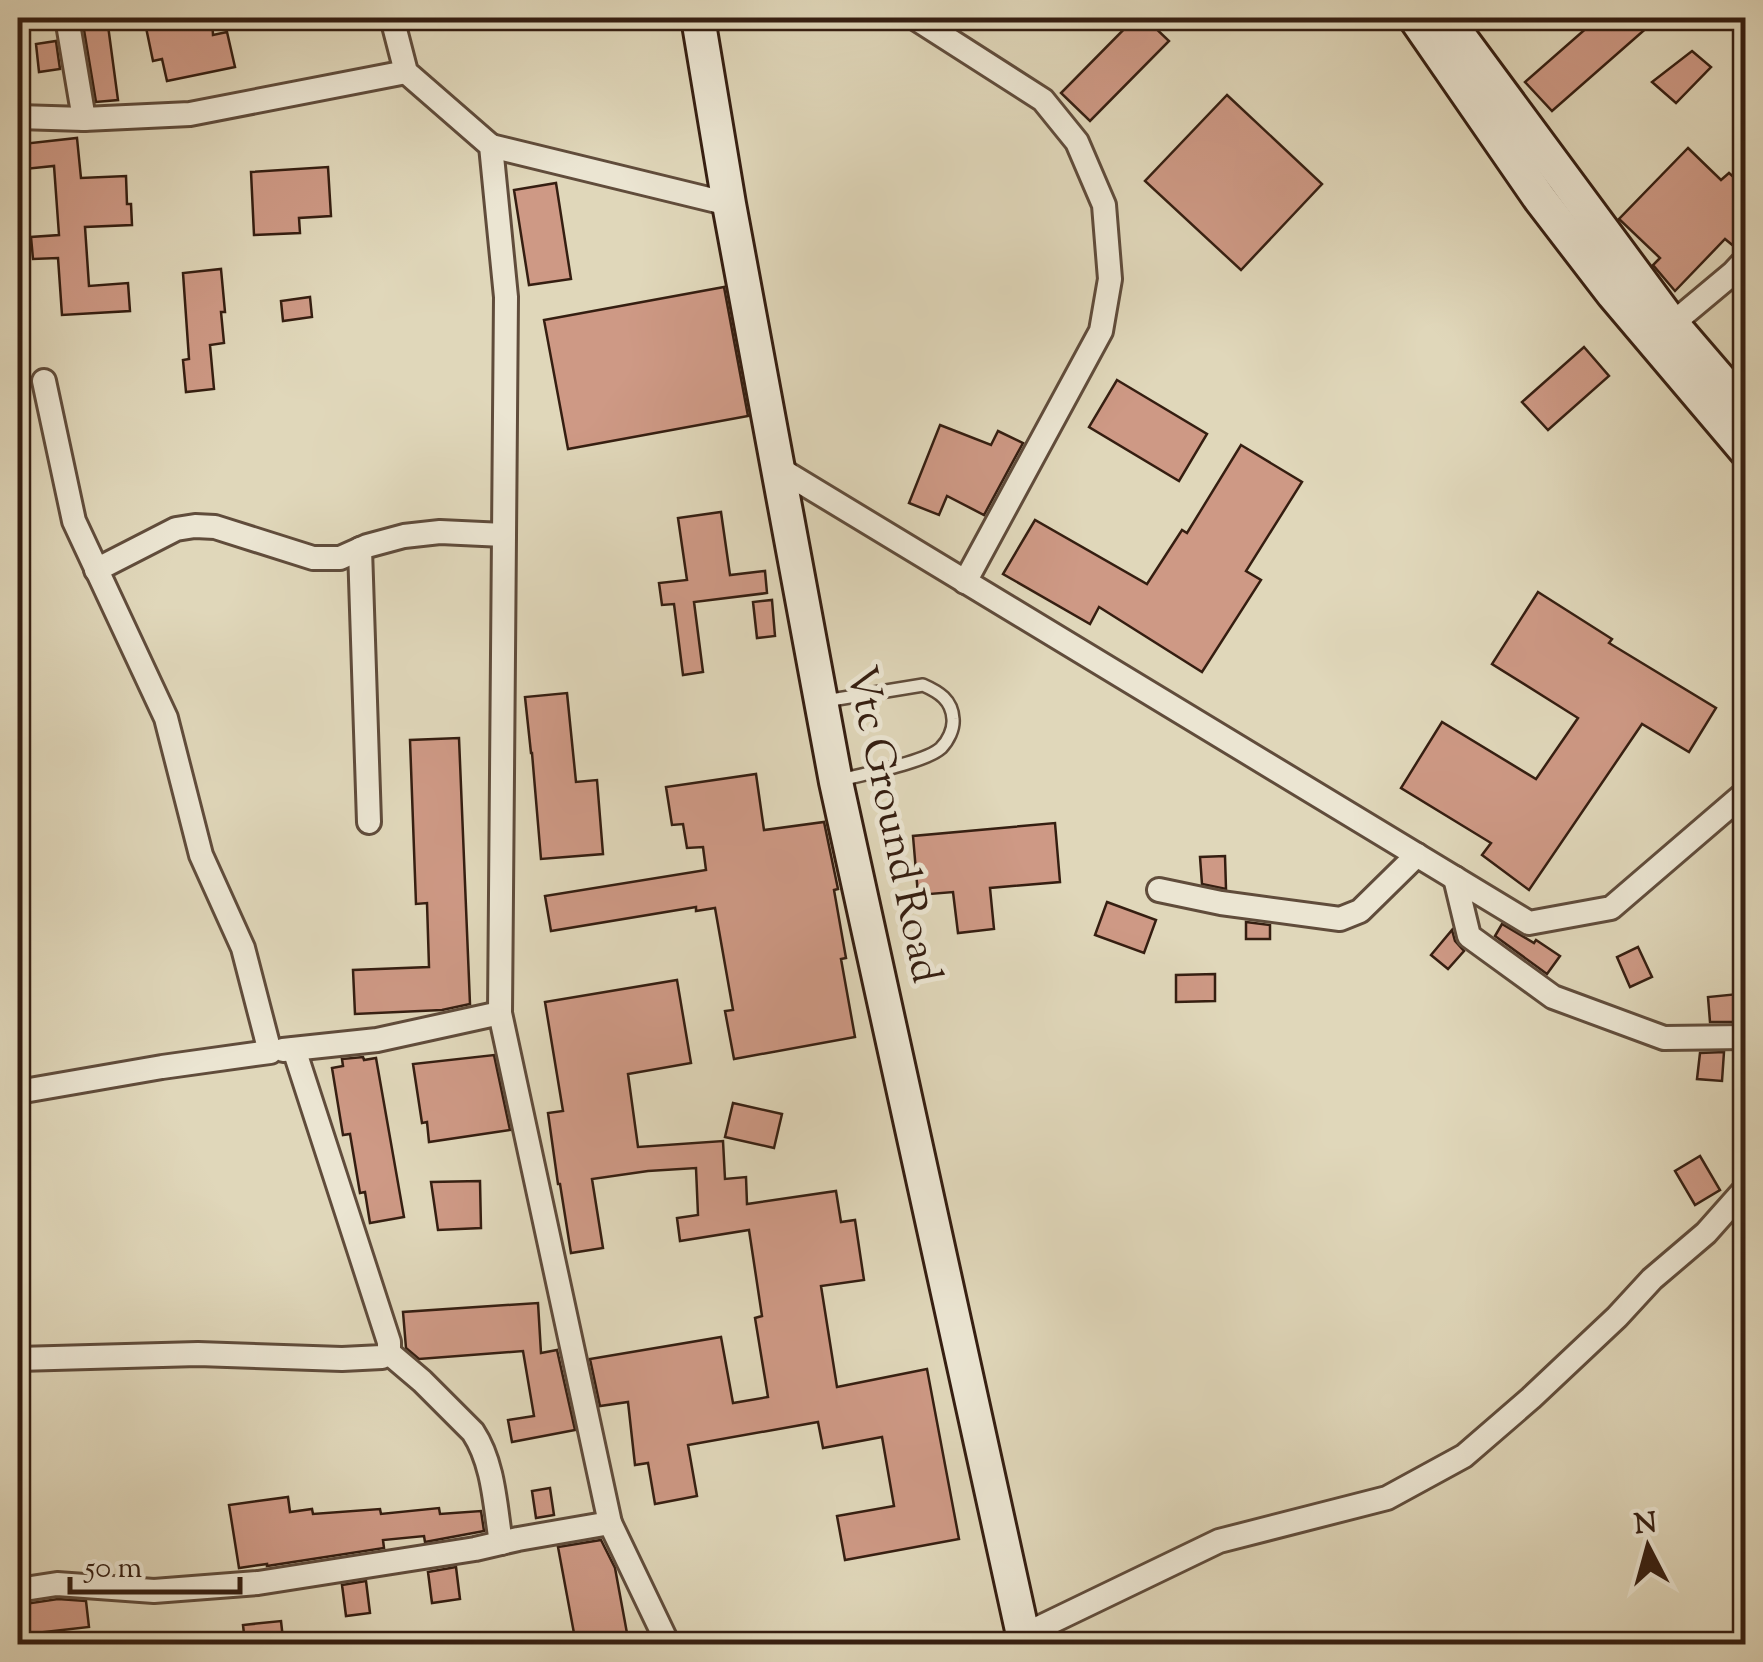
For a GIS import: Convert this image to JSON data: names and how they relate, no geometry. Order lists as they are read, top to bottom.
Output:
{
  "streets": {
    "street": ["Vtc Ground Road"]
  },
  "scale_bar": "50 m",
  "north": "top"
}
